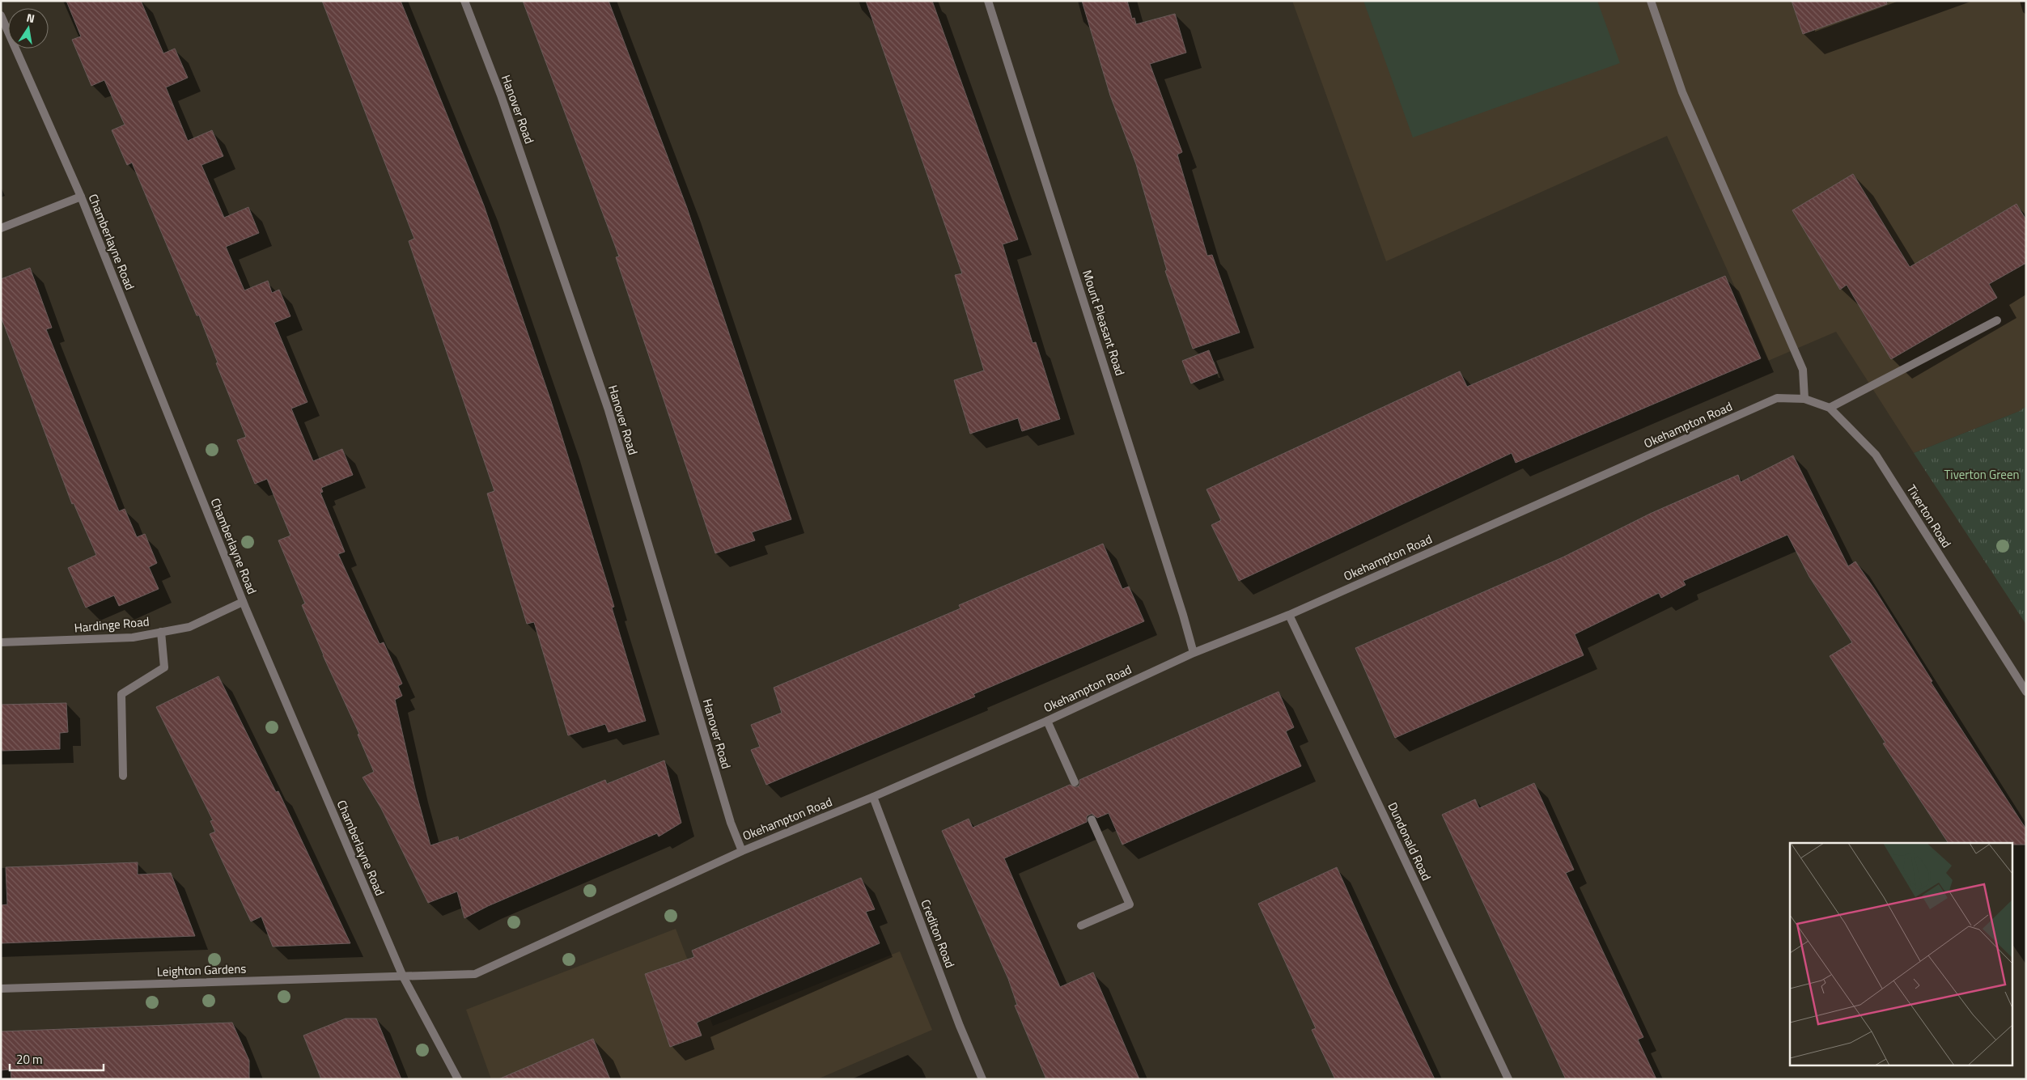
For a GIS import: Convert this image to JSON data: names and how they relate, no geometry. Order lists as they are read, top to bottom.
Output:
{
  "streets": {
    "street": [
      "Hanover Road",
      "Chamberlayne Road",
      "Mount Pleasant Road",
      "Okehampton Road",
      "Tiverton Road",
      "Hardinge Road",
      "Dundonald Road",
      "Crediton Road",
      "Leighton Gardens"
    ]
  },
  "crossings": [
    ["Hanover Road", "Okehampton Road"],
    ["Chamberlayne Road", "Okehampton Road"],
    ["Chamberlayne Road", "Hardinge Road"],
    ["Chamberlayne Road", "Leighton Gardens"],
    ["Mount Pleasant Road", "Okehampton Road"],
    ["Okehampton Road", "Tiverton Road"],
    ["Okehampton Road", "Dundonald Road"],
    ["Okehampton Road", "Crediton Road"],
    ["Okehampton Road", "Leighton Gardens"]
  ],
  "parks": ["Tiverton Green"],
  "scale_bar": "20 m",
  "north": "top"
}
